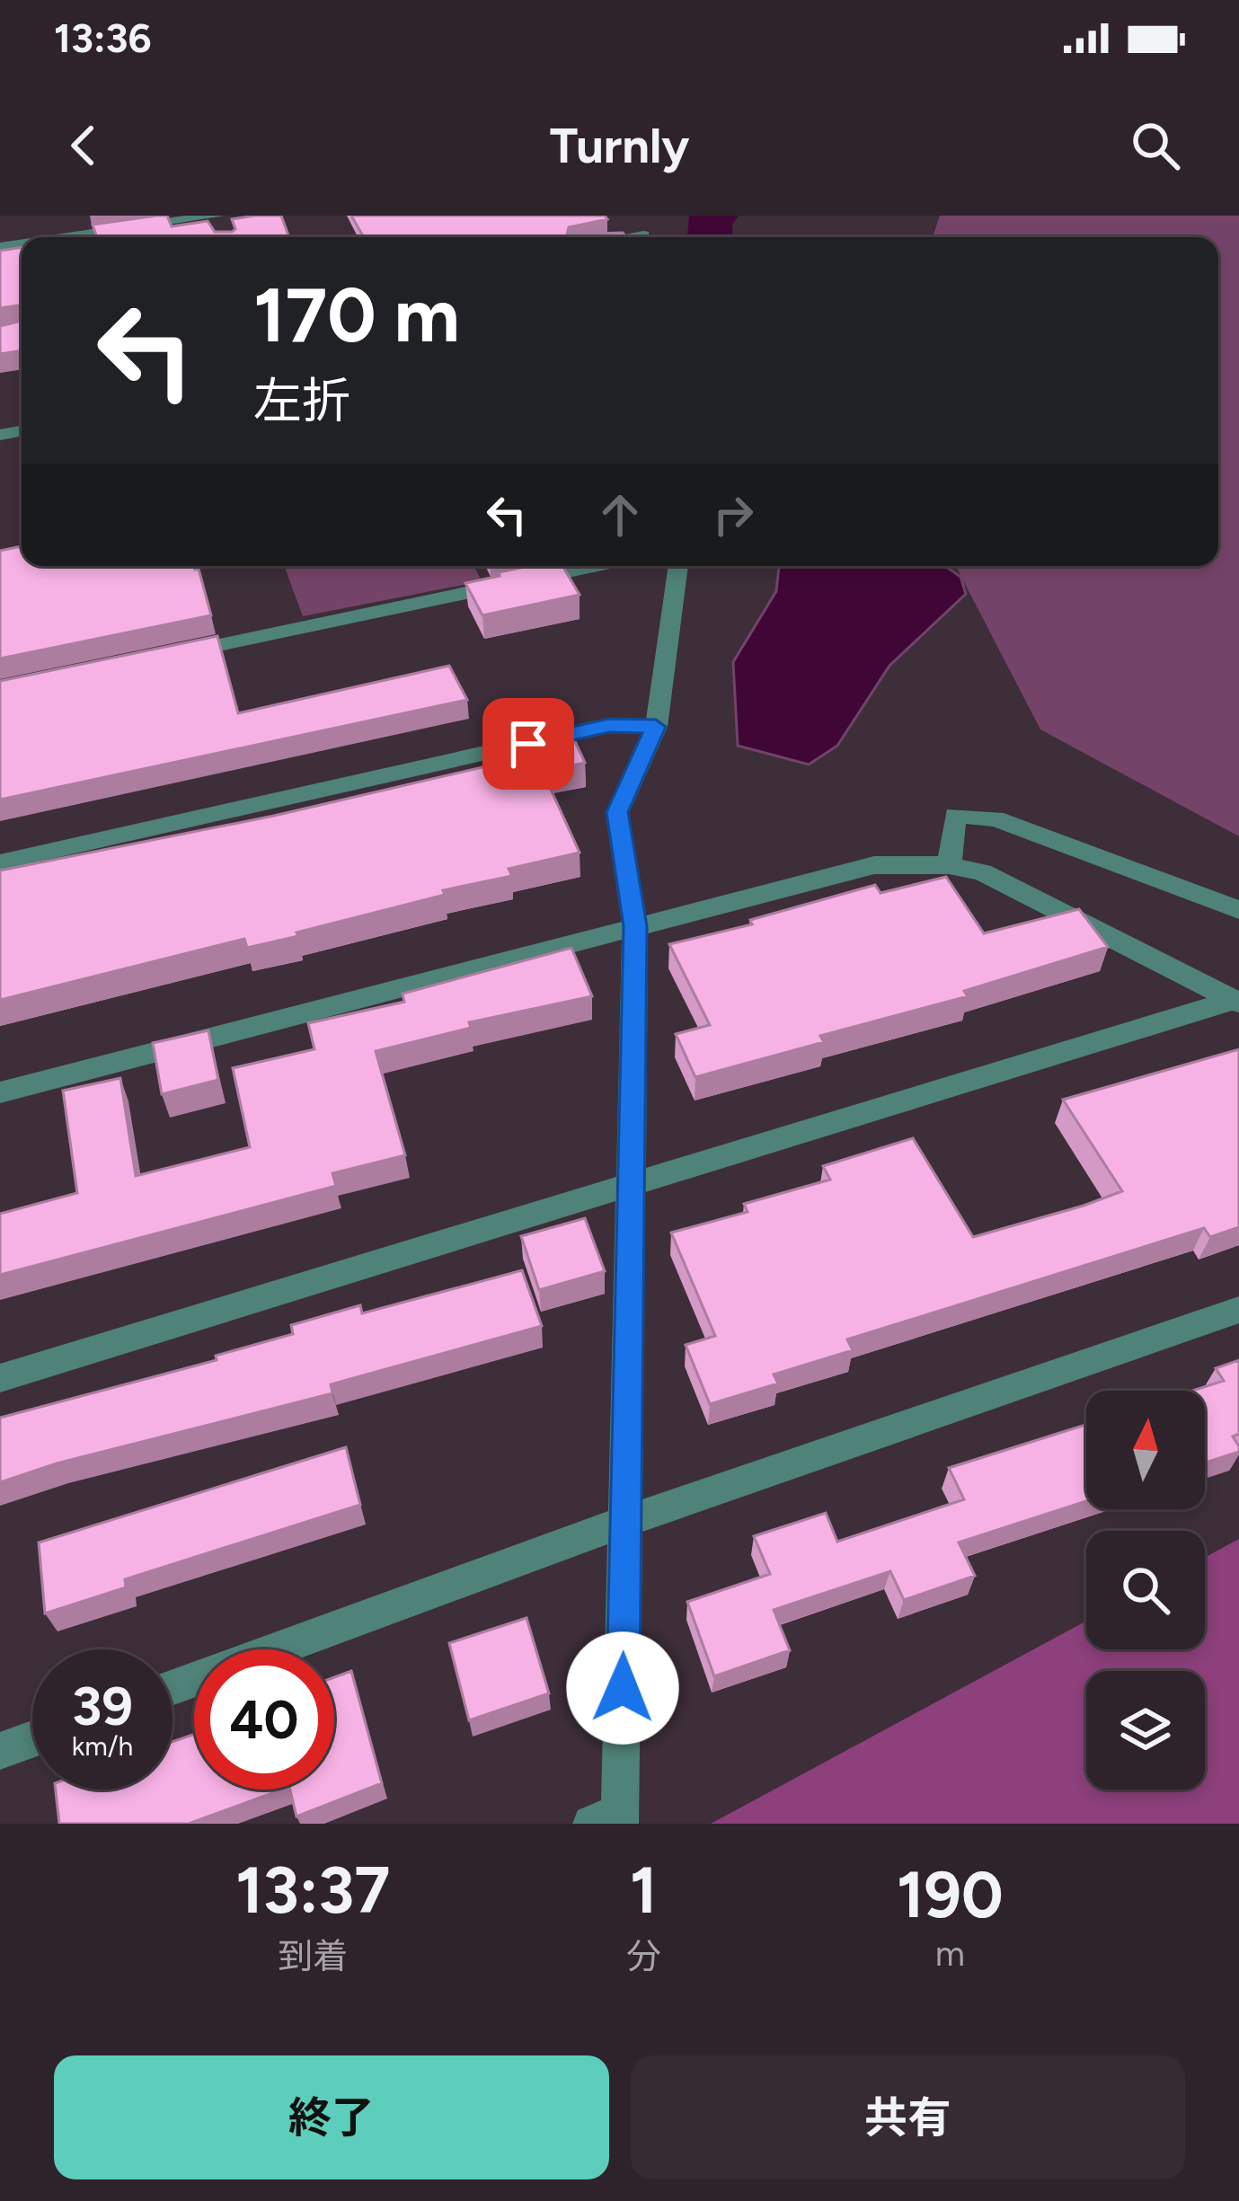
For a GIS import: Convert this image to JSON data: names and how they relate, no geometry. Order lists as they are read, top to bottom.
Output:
{
  "north": "top",
  "page": {
    "status": "13:36",
    "header": "Turnly",
    "turn": ["170 m", "左折"],
    "speed": "39 km/h",
    "limit": "40",
    "eta": [
      "13:37",
      "到着",
      "1",
      "分",
      "190",
      "m"
    ],
    "buttons": ["終了", "共有"]
  }
}
